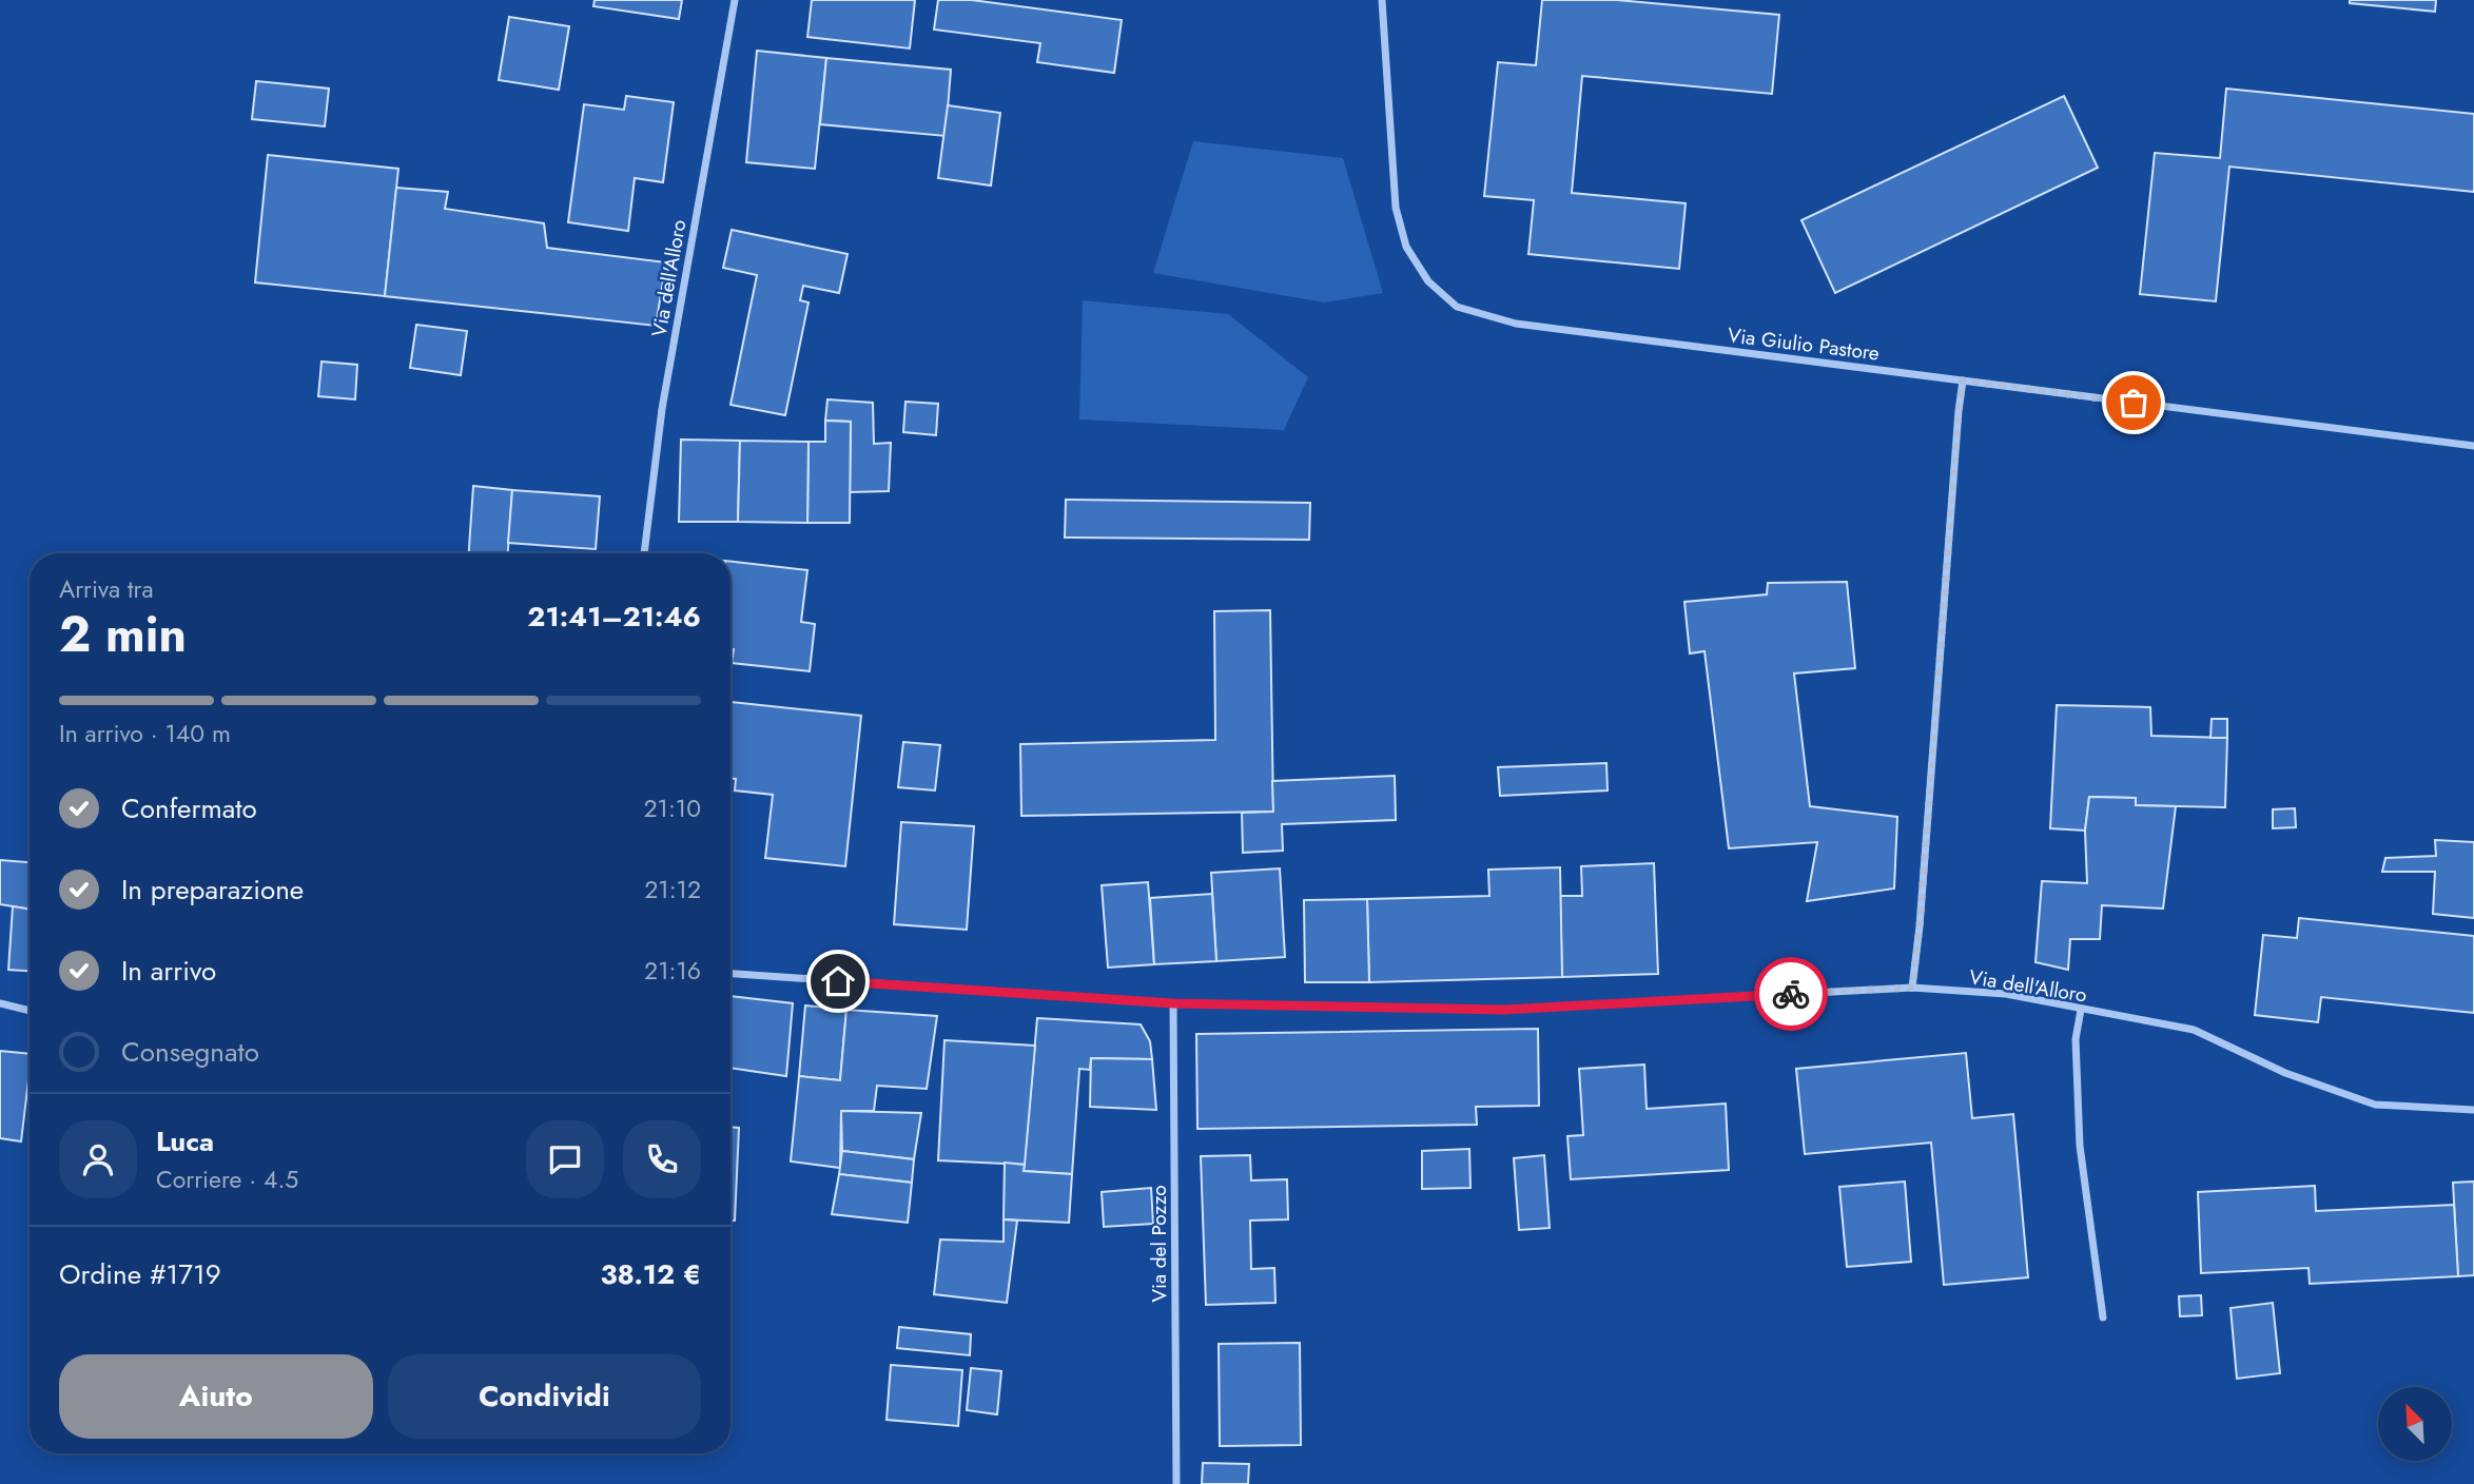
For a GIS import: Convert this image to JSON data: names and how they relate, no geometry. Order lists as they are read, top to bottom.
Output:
{
  "streets": {
    "street": ["Via dell'Alloro", "Via Giulio Pastore", "Via del Pozzo"]
  },
  "crossings": [
    ["Via dell'Alloro", "Via del Pozzo"]
  ],
  "north": "top left",
  "page": {
    "heading": ["2 min", "Arriva tra", "21:41–21:46"],
    "panel": [
      "Luca",
      "Corriere · 4.5",
      "Ordine #1719",
      "38.12 €"
    ],
    "bar": "In arrivo · 140 m",
    "list": [
      ["Confermato", "21:10"],
      ["In preparazione", "21:12"],
      ["In arrivo", "21:16"],
      "Consegnato"
    ],
    "buttons": ["Aiuto", "Condividi"]
  }
}
